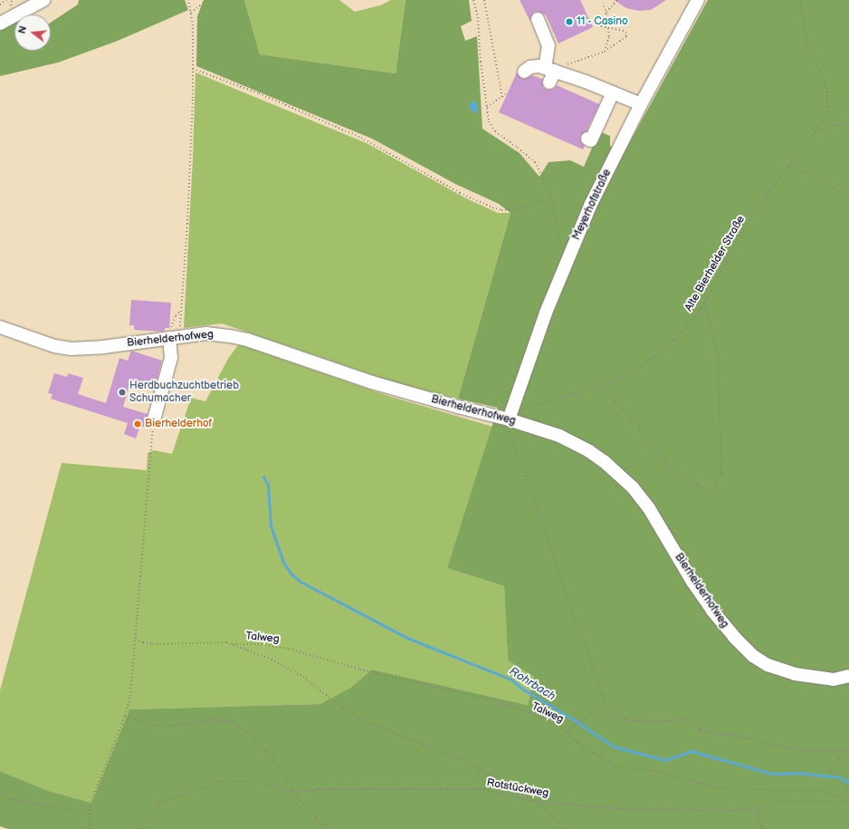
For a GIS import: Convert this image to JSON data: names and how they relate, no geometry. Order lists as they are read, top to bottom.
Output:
{
  "streets": {
    "street": ["Meyerhofstraße", "Bierhelderhofweg"],
    "path": ["Alte Bierhelder Straße", "Talweg", "Rotstückweg"]
  },
  "crossings": [
    ["Meyerhofstraße", "Bierhelderhofweg"],
    ["Talweg", "Rotstückweg"]
  ],
  "water": ["Rohrbach"],
  "places": ["11 - Casino", "Herdbuchzuchtbetrieb Schumacher", "Bierhelderhof"],
  "north": "left"
}
